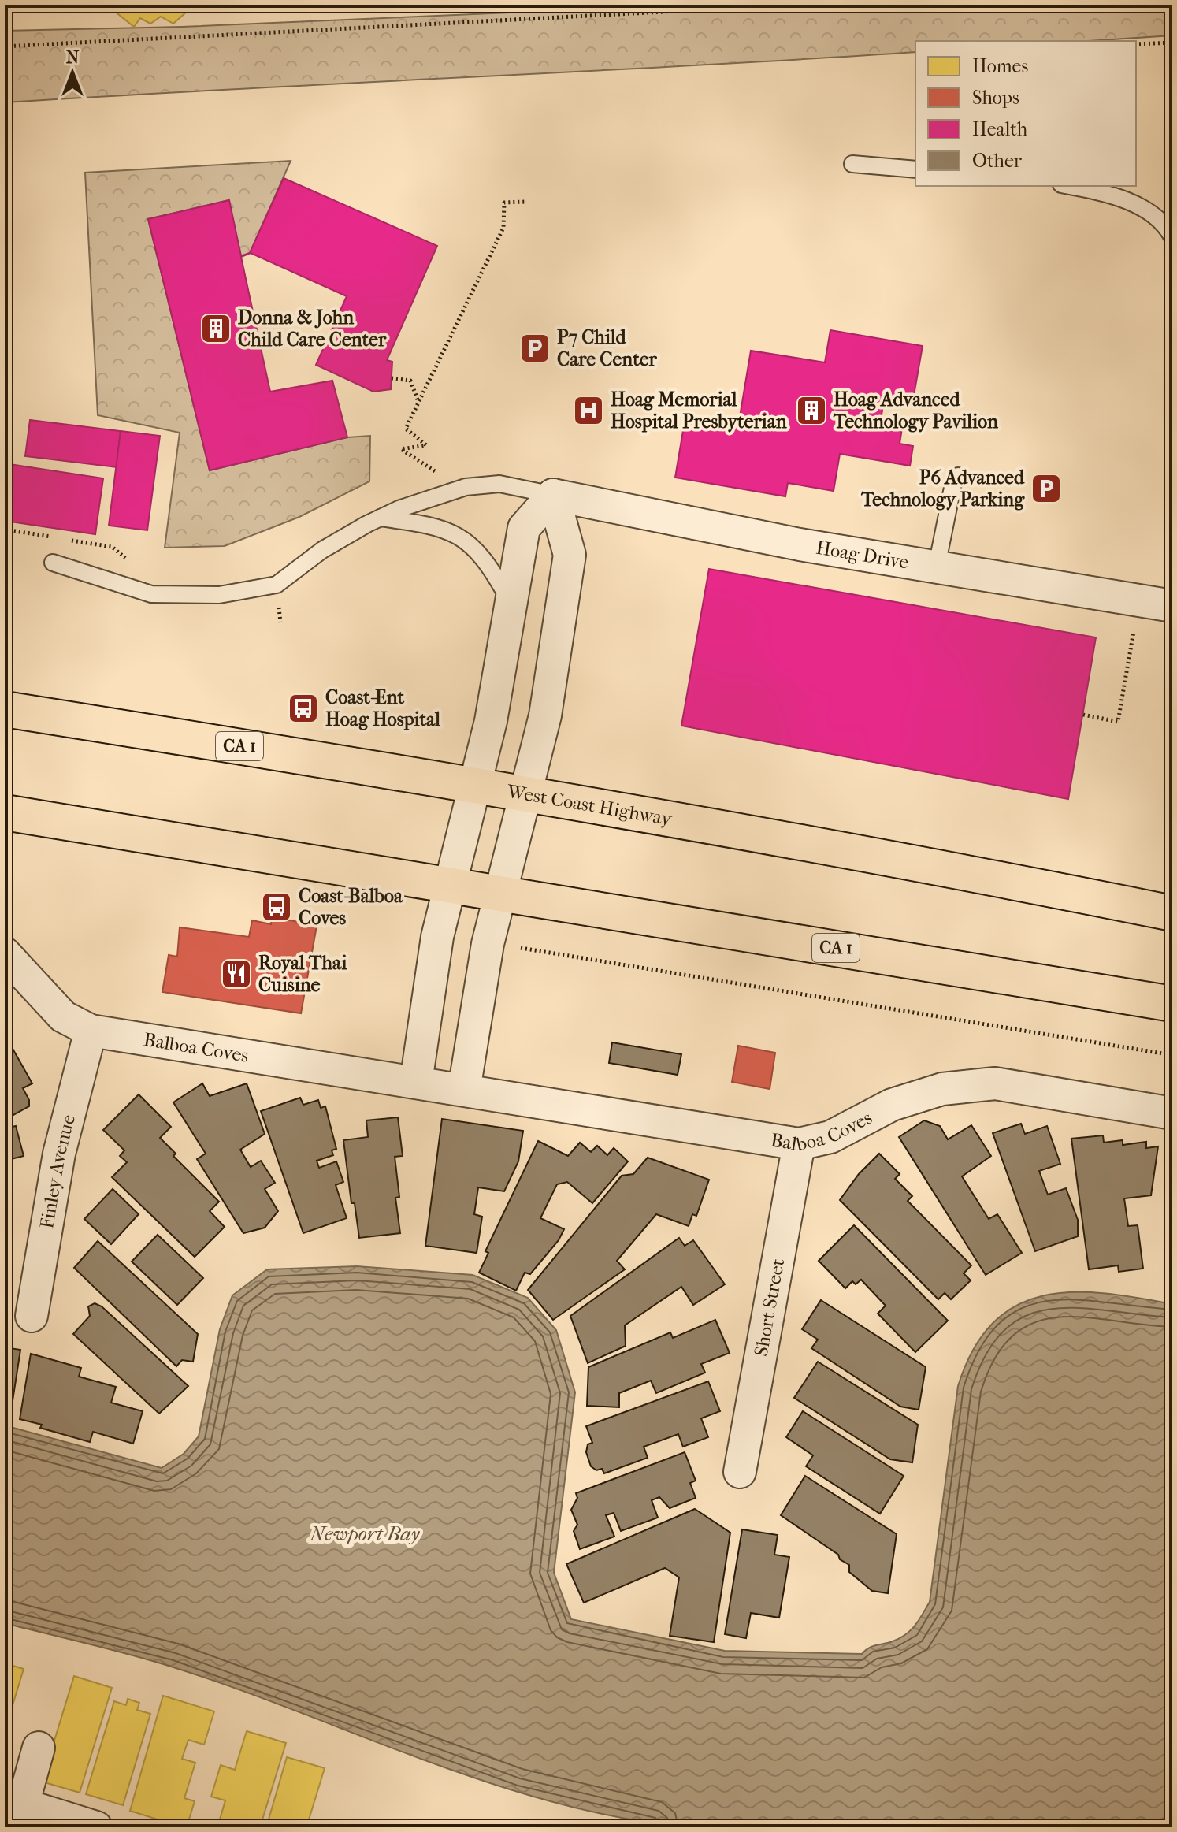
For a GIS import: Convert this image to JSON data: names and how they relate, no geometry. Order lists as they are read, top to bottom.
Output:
{
  "streets": {
    "highway": ["CA 1", "West Coast Highway"],
    "street": [
      "Hoag Drive",
      "Balboa Coves",
      "Finley Avenue",
      "Short Street"
    ]
  },
  "crossings": [
    ["Balboa Coves", "Finley Avenue"],
    ["Balboa Coves", "Short Street"]
  ],
  "water": ["Newport Bay"],
  "places": {
    "building": ["Donna & John Child Care Center", "Hoag Advanced Technology Pavilion"],
    "parking": ["P7 Child Care Center", "P6 Advanced Technology Parking"],
    "hospital": ["Hoag Memorial Hospital Presbyterian"],
    "bus stop": ["Coast-Ent Hoag Hospital", "Coast-Balboa Coves"],
    "restaurant": ["Royal Thai Cuisine"]
  },
  "legend": [
    "Homes",
    "Shops",
    "Health",
    "Other"
  ],
  "north": "top"
}
